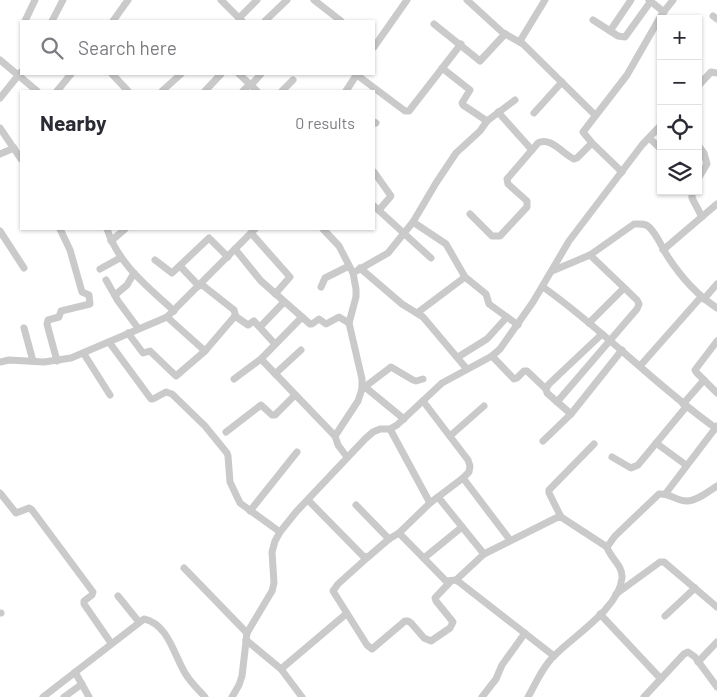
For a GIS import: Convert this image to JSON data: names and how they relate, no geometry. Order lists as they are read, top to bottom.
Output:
{
  "page": {
    "map_buttons": ["+", "−"],
    "search": "Search here",
    "heading": ["Nearby", "0 results"]
  }
}
